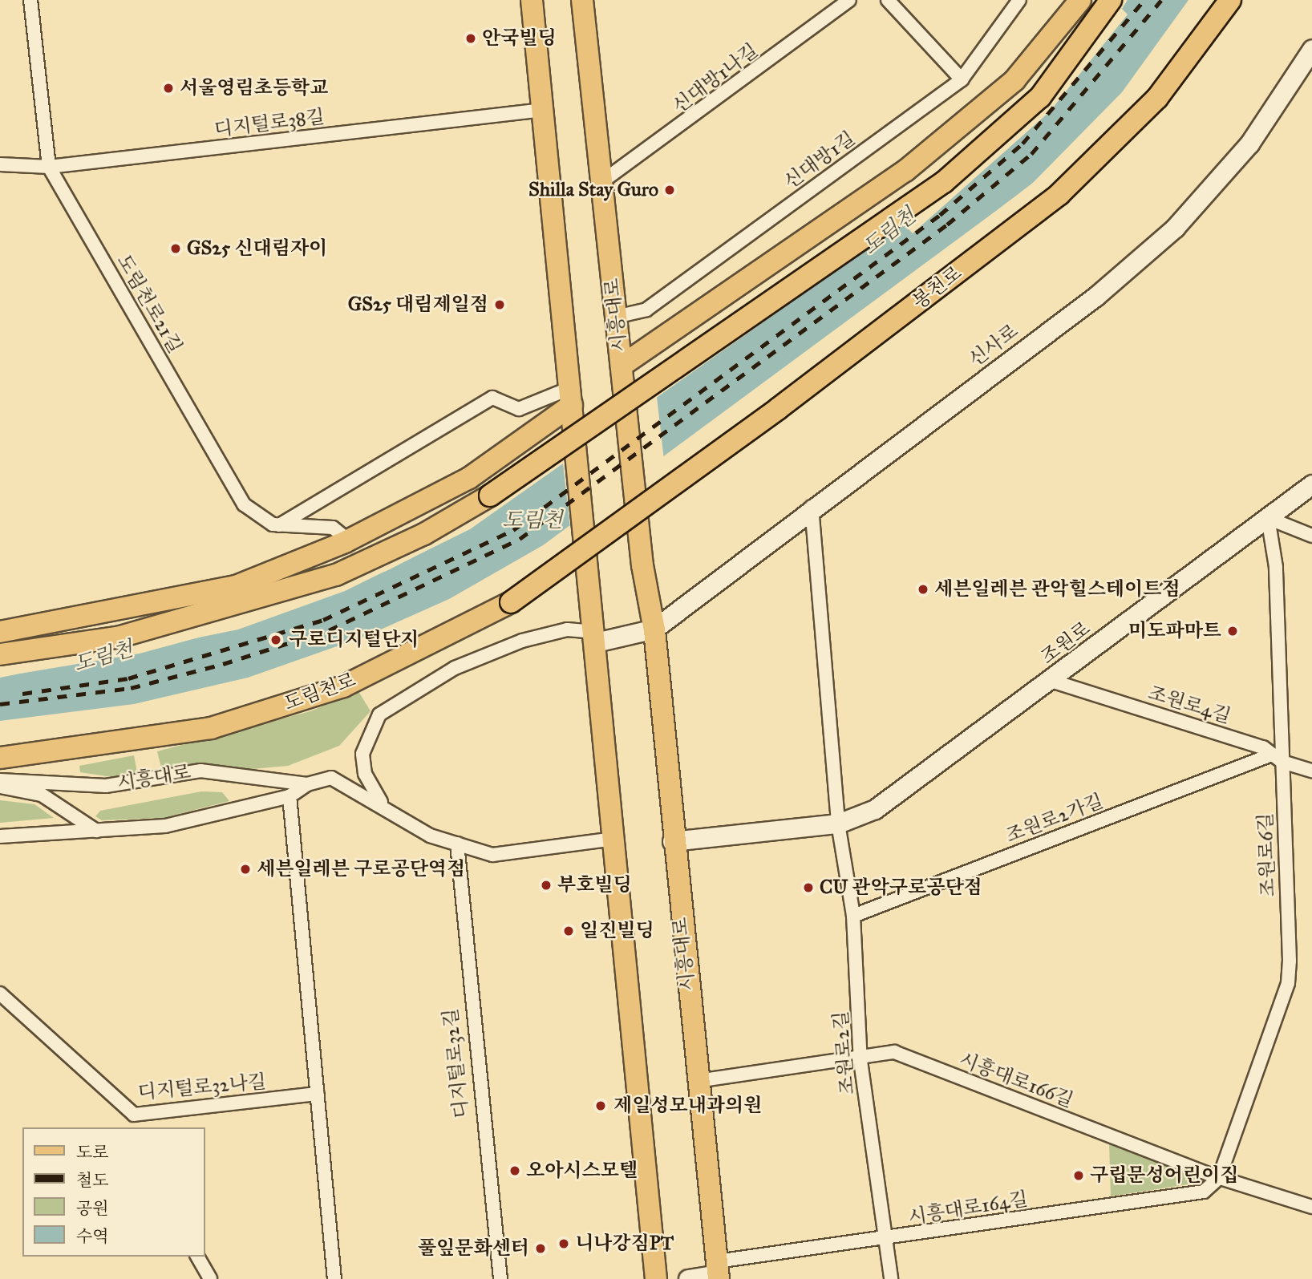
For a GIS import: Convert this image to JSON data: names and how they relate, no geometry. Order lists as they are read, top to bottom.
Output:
{
  "streets": {
    "main road": [
      "봉천로",
      "시흥대로",
      "신사로",
      "조원로",
      "도림천로"
    ],
    "street": [
      "신대방1나길",
      "디지털로38길",
      "신대방1길",
      "도림천로21길",
      "조원로4길",
      "조원로2가길",
      "조원로6길",
      "조원로2길",
      "디지털로32길",
      "시흥대로166길",
      "디지털로32나길",
      "시흥대로164길"
    ]
  },
  "crossings": [
    ["신대방1나길", "시흥대로"],
    ["디지털로38길", "도림천로21길"],
    ["신대방1길", "시흥대로"],
    ["봉천로", "도림천로"],
    ["시흥대로", "신사로"],
    ["시흥대로", "조원로"],
    ["시흥대로", "시흥대로166길"],
    ["시흥대로", "시흥대로164길"],
    ["조원로", "조원로4길"],
    ["조원로", "조원로6길"],
    ["조원로", "조원로2길"],
    ["조원로4길", "조원로2가길"],
    ["조원로4길", "조원로6길"],
    ["조원로2가길", "조원로2길"],
    ["조원로6길", "시흥대로166길"],
    ["조원로6길", "시흥대로164길"],
    ["조원로2길", "시흥대로166길"],
    ["조원로2길", "시흥대로164길"],
    ["시흥대로166길", "시흥대로164길"]
  ],
  "water": ["도림천"],
  "places": [
    "안국빌딩",
    "서울영림초등학교",
    "Shilla Stay Guro",
    "GS25 신대림자이",
    "GS25 대림제일점",
    "세븐일레븐 관악힐스테이트점",
    "미도파마트",
    "구로디지털단지",
    "세븐일레븐 구로공단역점",
    "부호빌딩",
    "CU 관악구로공단점",
    "일진빌딩",
    "제일성모내과의원",
    "오아시스모텔",
    "구립문성어린이집",
    "니나강짐PT",
    "풀잎문화센터"
  ],
  "legend": [
    "도로",
    "철도",
    "공원",
    "수역"
  ]
}
